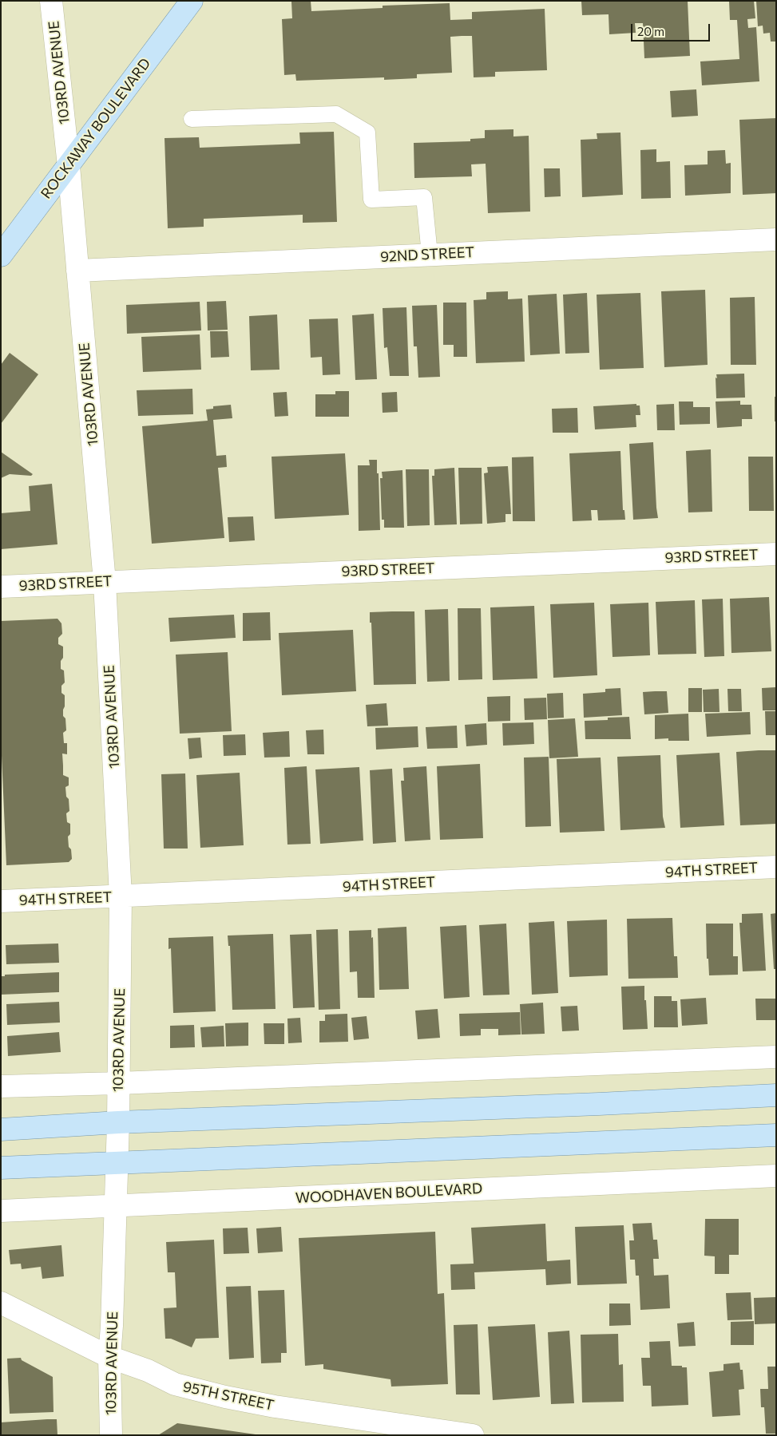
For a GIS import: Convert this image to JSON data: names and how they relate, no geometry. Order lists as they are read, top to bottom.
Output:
{
  "streets": {
    "main road": ["ROCKAWAY BOULEVARD"],
    "street": [
      "103RD AVENUE",
      "92ND STREET",
      "93RD STREET",
      "94TH STREET",
      "WOODHAVEN BOULEVARD",
      "95TH STREET"
    ]
  },
  "crossings": [
    ["103RD AVENUE", "ROCKAWAY BOULEVARD"],
    ["103RD AVENUE", "92ND STREET"],
    ["103RD AVENUE", "93RD STREET"],
    ["103RD AVENUE", "94TH STREET"],
    ["103RD AVENUE", "WOODHAVEN BOULEVARD"],
    ["103RD AVENUE", "95TH STREET"]
  ],
  "scale_bar": "20 m"
}
